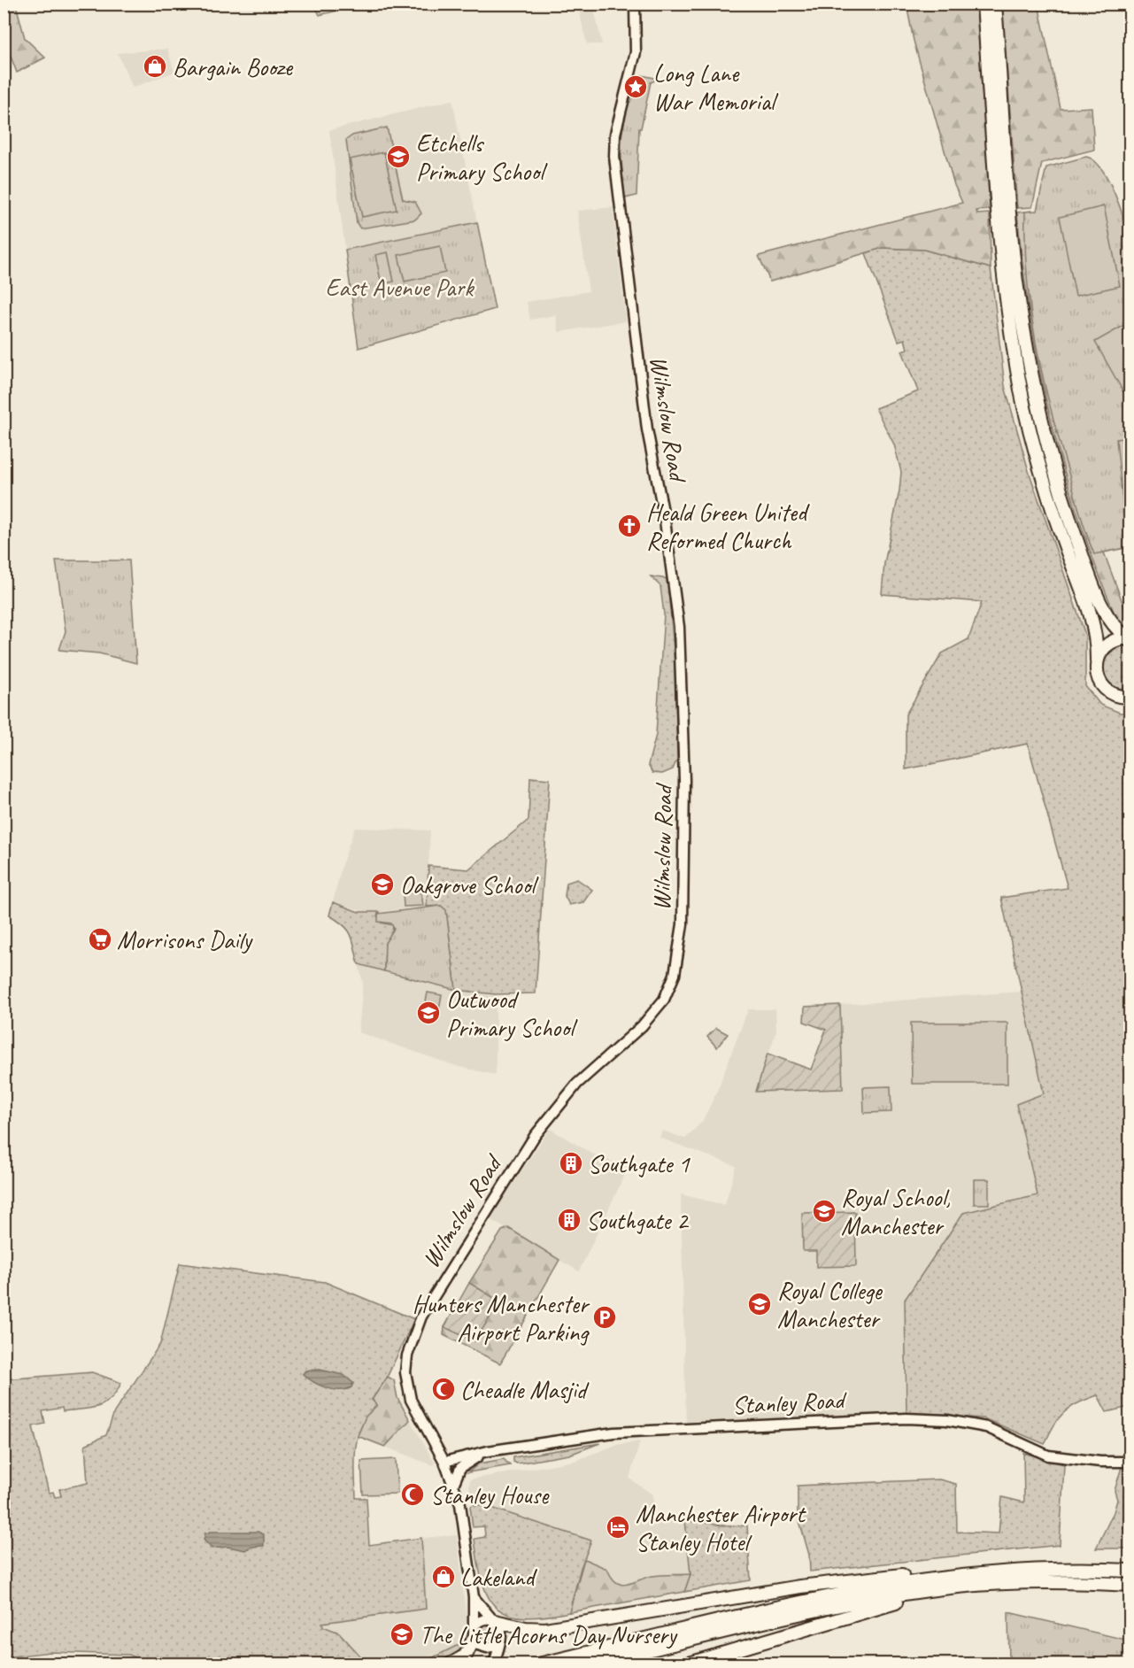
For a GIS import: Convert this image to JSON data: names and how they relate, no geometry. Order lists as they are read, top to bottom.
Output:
{
  "streets": {
    "main road": ["Wilmslow Road", "Stanley Road"]
  },
  "crossings": [
    ["Wilmslow Road", "Stanley Road"]
  ],
  "parks": ["East Avenue Park"],
  "places": {
    "shop": ["Bargain Booze", "Lakeland"],
    "place": ["Long Lane War Memorial"],
    "school or university": [
      "Etchells Primary School",
      "Oakgrove School",
      "Outwood Primary School",
      "Royal School, Manchester",
      "Royal College Manchester",
      "The Little Acorns Day Nursery"
    ],
    "church": ["Heald Green United Reformed Church"],
    "supermarket": ["Morrisons Daily"],
    "building": ["Southgate 1", "Southgate 2"],
    "parking": ["Hunters Manchester Airport Parking"],
    "mosque": ["Cheadle Masjid", "Stanley House"],
    "hotel": ["Manchester Airport Stanley Hotel"]
  }
}
